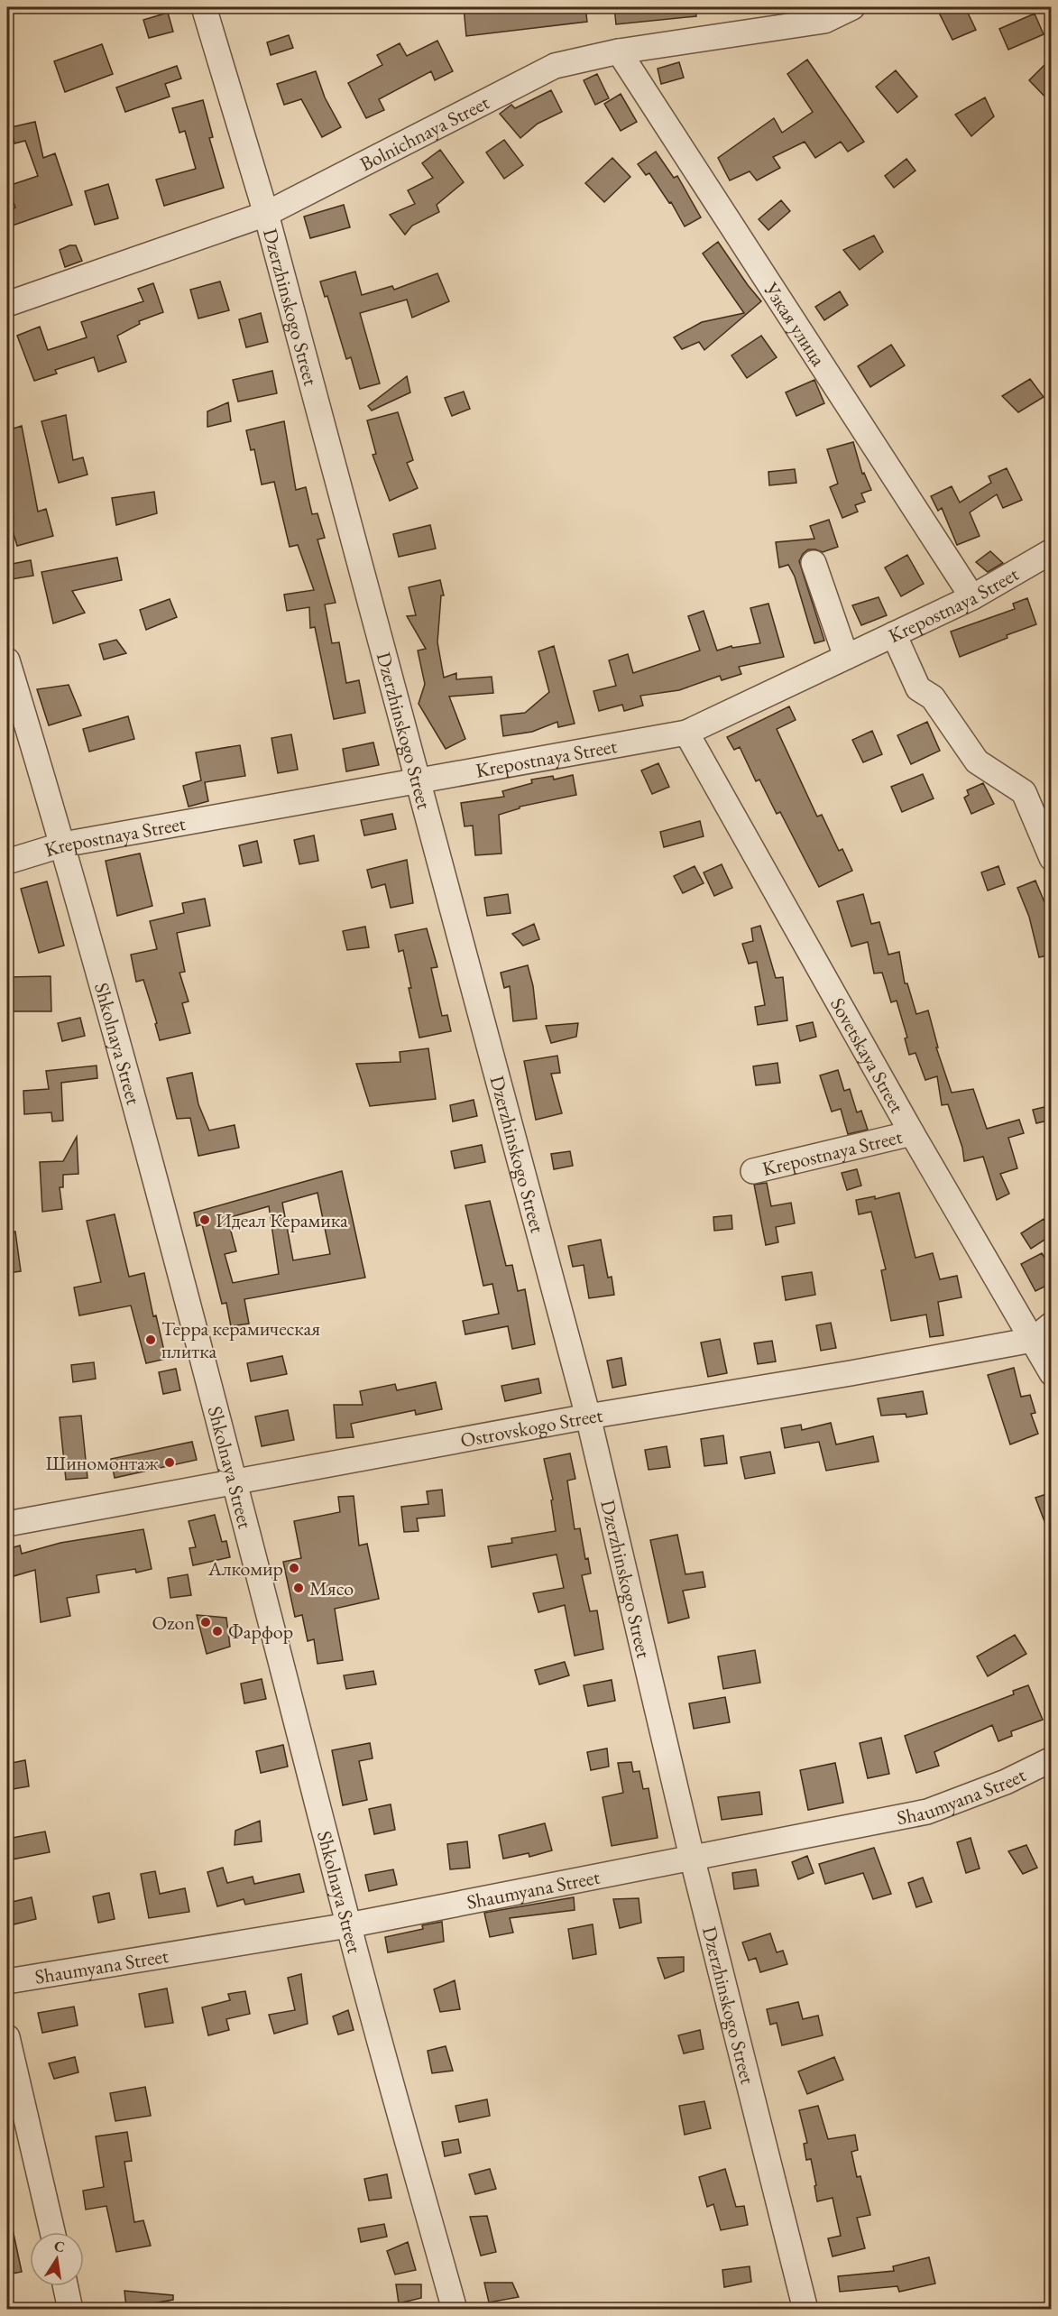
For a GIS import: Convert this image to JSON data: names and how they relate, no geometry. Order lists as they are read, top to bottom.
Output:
{
  "streets": {
    "street": [
      "Bolnichnaya Street",
      "Dzerzhinskogo Street",
      "Узкая улица",
      "Krepostnaya Street",
      "Shkolnaya Street",
      "Sovetskaya Street",
      "Ostrovskogo Street",
      "Shaumyana Street"
    ]
  },
  "crossings": [
    ["Bolnichnaya Street", "Dzerzhinskogo Street"],
    ["Bolnichnaya Street", "Узкая улица"],
    ["Dzerzhinskogo Street", "Krepostnaya Street"],
    ["Dzerzhinskogo Street", "Ostrovskogo Street"],
    ["Dzerzhinskogo Street", "Shaumyana Street"],
    ["Узкая улица", "Krepostnaya Street"],
    ["Krepostnaya Street", "Shkolnaya Street"],
    ["Krepostnaya Street", "Sovetskaya Street"],
    ["Shkolnaya Street", "Ostrovskogo Street"],
    ["Shkolnaya Street", "Shaumyana Street"],
    ["Sovetskaya Street", "Ostrovskogo Street"]
  ],
  "places": [
    "Идеал Керамика",
    "Терра керамическая плитка",
    "Шиномонтаж",
    "Алкомир",
    "Мясо",
    "Ozon",
    "Фарфор"
  ],
  "north": "top"
}
